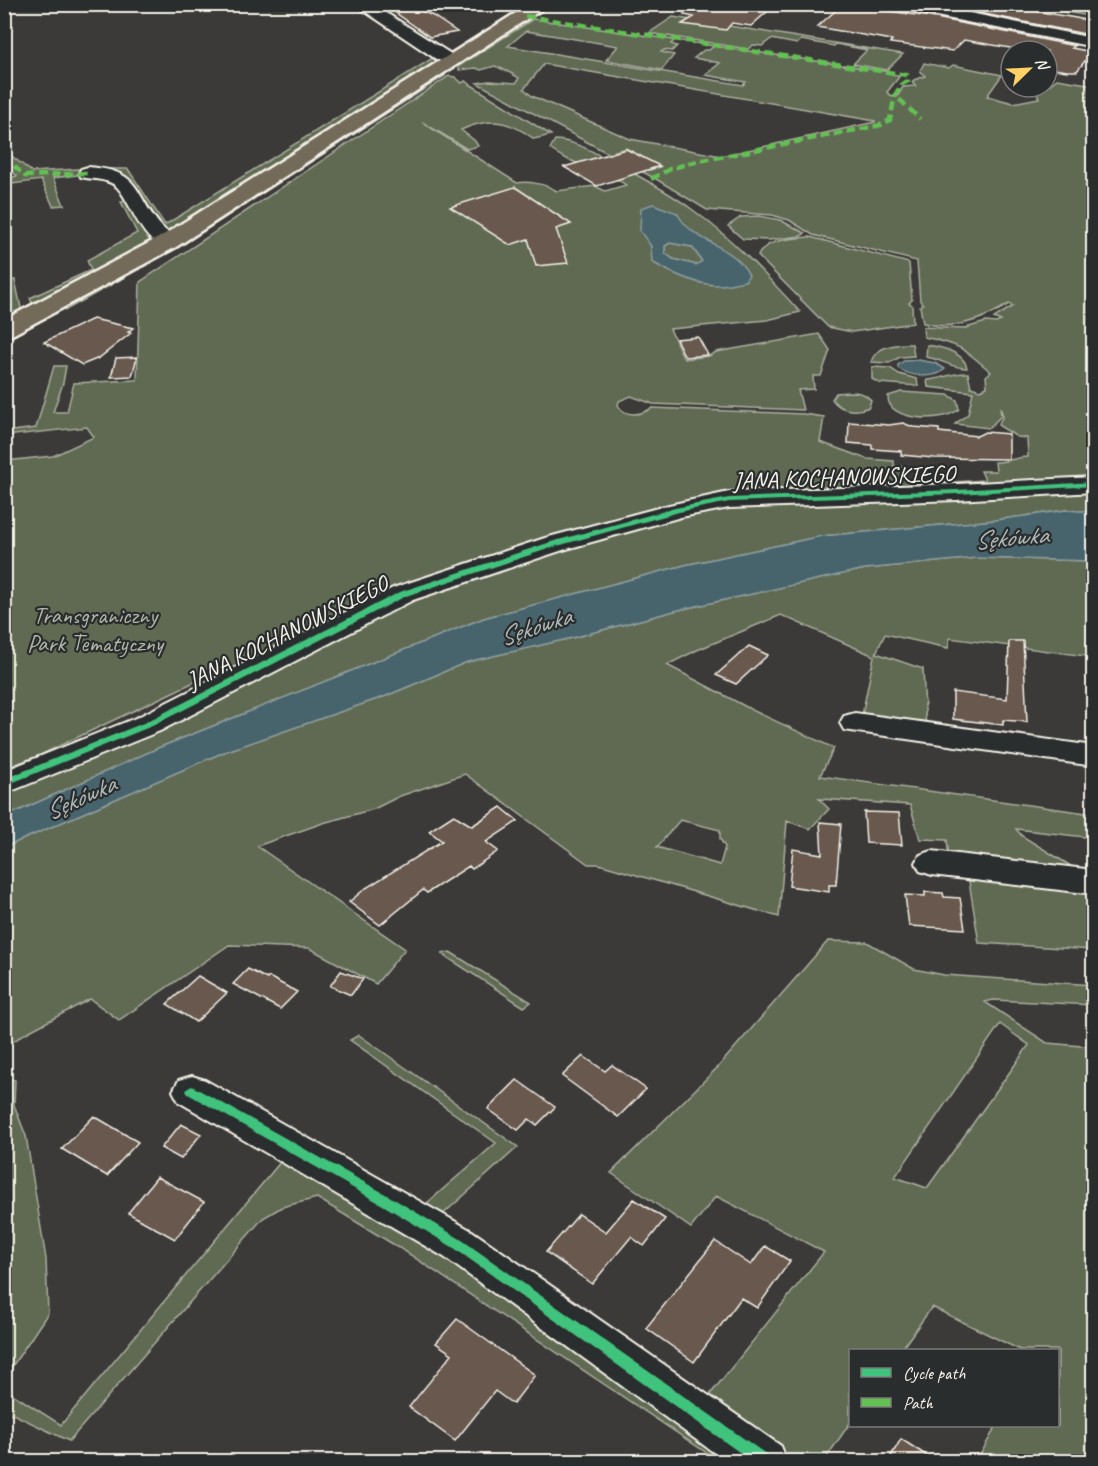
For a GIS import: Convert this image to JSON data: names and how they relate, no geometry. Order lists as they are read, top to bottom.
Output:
{
  "streets": {
    "street": ["JANA KOCHANOWSKIEGO"]
  },
  "water": ["Sękówka"],
  "parks": ["Transgraniczny Park Tematyczny"],
  "legend": ["Cycle path", "Path"],
  "north": "top right"
}
